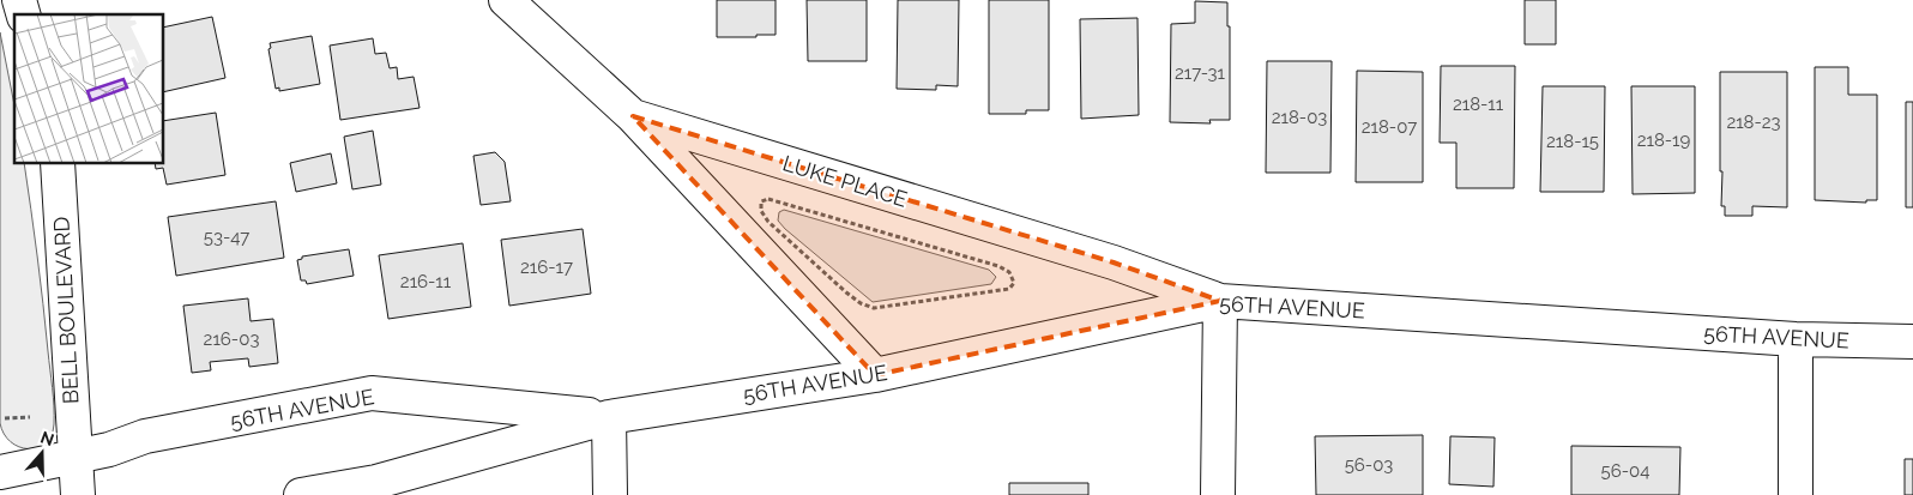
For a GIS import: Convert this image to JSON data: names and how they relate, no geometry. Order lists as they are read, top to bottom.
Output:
{
  "streets": {
    "street": ["LUKE PLACE", "56TH AVENUE", "BELL BOULEVARD"]
  },
  "crossings": [
    ["LUKE PLACE", "56TH AVENUE"],
    ["56TH AVENUE", "BELL BOULEVARD"]
  ],
  "house_numbers": [
    "217-31",
    "218-11",
    "218-03",
    "218-23",
    "218-07",
    "218-19",
    "218-15",
    "53-47",
    "216-17",
    "216-11",
    "216-03",
    "56-03",
    "56-04"
  ],
  "north": "top"
}
